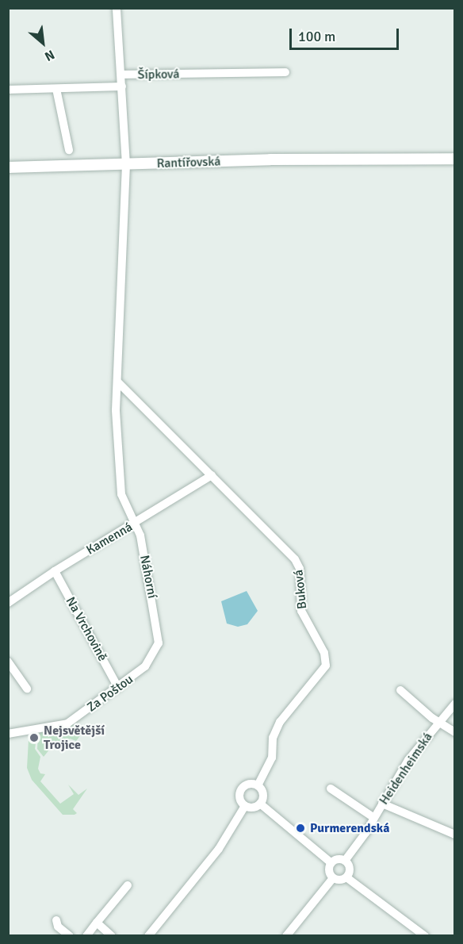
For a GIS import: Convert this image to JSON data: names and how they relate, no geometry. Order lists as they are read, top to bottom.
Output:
{
  "streets": {
    "street": [
      "Šípková",
      "Rantířovská",
      "Kamenná",
      "Náhorní",
      "Buková",
      "Na Vrchovině",
      "Za Poštou",
      "Heidenheimská"
    ]
  },
  "crossings": [
    ["Šípková", "Rantířovská"],
    ["Šípková", "Náhorní"],
    ["Šípková", "Buková"],
    ["Kamenná", "Náhorní"],
    ["Kamenná", "Buková"],
    ["Kamenná", "Na Vrchovině"],
    ["Náhorní", "Buková"],
    ["Náhorní", "Za Poštou"],
    ["Na Vrchovině", "Za Poštou"]
  ],
  "places": ["Nejsvětější Trojice", "Purmerendská"],
  "scale_bar": "100 m",
  "north": "bottom right"
}
